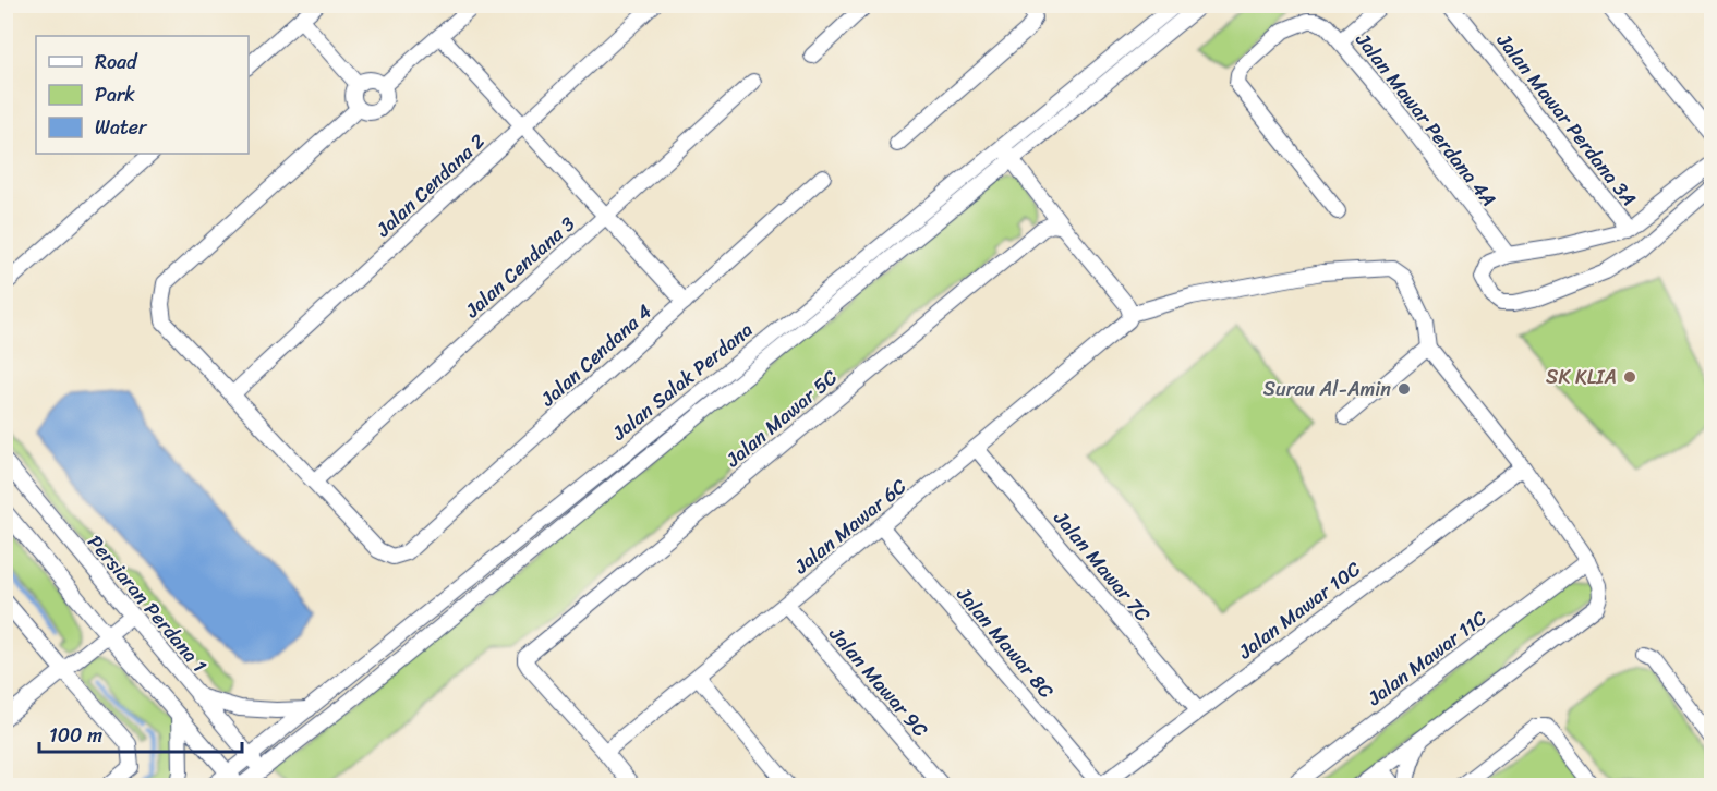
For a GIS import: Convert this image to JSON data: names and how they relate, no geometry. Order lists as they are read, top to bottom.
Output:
{
  "streets": {
    "street": [
      "Jalan Mawar Perdana 4A",
      "Jalan Mawar Perdana 3A",
      "Jalan Cendana 2",
      "Jalan Cendana 3",
      "Jalan Cendana 4",
      "Jalan Salak Perdana",
      "Jalan Mawar 5C",
      "Jalan Mawar 6C",
      "Jalan Mawar 7C",
      "Persiaran Perdana 1",
      "Jalan Mawar 10C",
      "Jalan Mawar 8C",
      "Jalan Mawar 11C",
      "Jalan Mawar 9C"
    ]
  },
  "crossings": [
    ["Jalan Cendana 3", "Jalan Cendana 4"],
    ["Jalan Salak Perdana", "Persiaran Perdana 1"],
    ["Jalan Mawar 5C", "Jalan Mawar 6C"],
    ["Jalan Mawar 6C", "Jalan Mawar 7C"],
    ["Jalan Mawar 6C", "Jalan Mawar 8C"],
    ["Jalan Mawar 6C", "Jalan Mawar 9C"],
    ["Jalan Mawar 7C", "Jalan Mawar 10C"],
    ["Jalan Mawar 10C", "Jalan Mawar 8C"]
  ],
  "places": ["SK KLIA", "Surau Al-Amin"],
  "legend": ["Road", "Park", "Water"],
  "scale_bar": "100 m"
}
